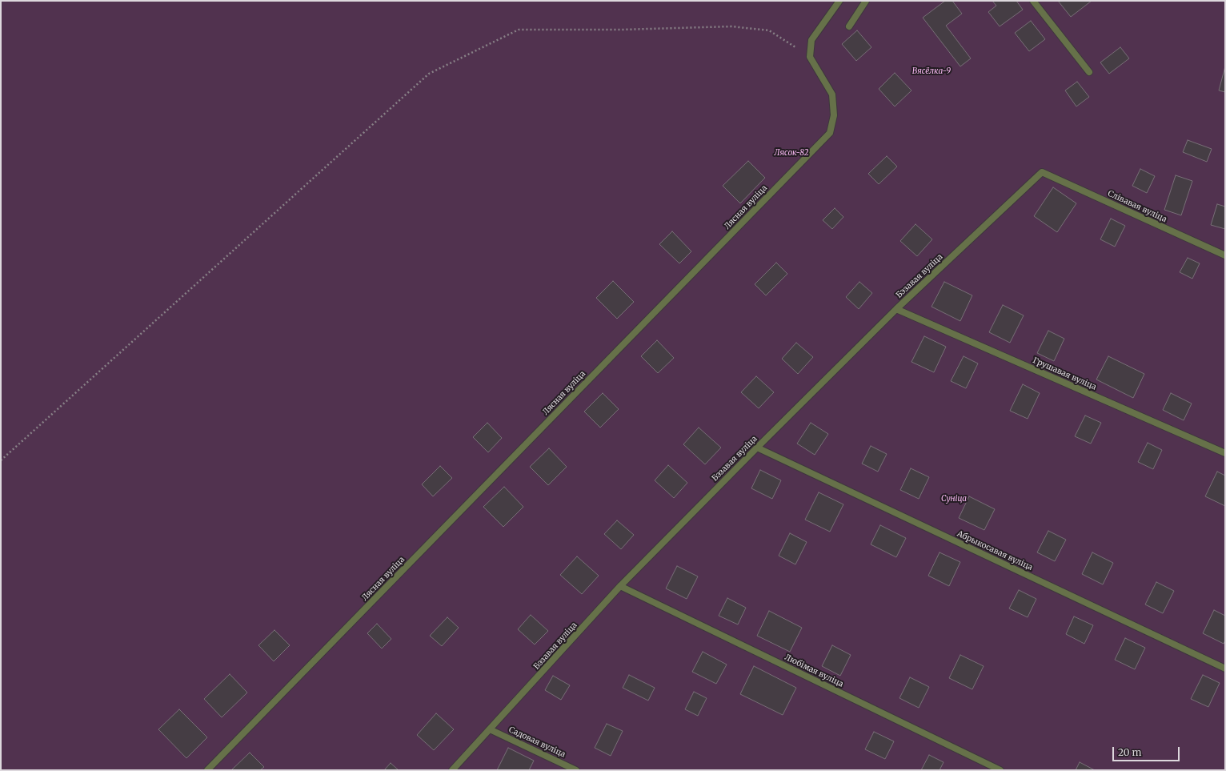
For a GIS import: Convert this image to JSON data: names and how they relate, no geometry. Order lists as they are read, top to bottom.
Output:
{
  "streets": {
    "lane": [
      "Слівавая вуліца",
      "Лясная вуліца",
      "Бэзавая вуліца",
      "Грушавая вуліца",
      "Абрыкосавая вуліца",
      "Любімая вуліца",
      "Садовая вуліца"
    ]
  },
  "crossings": [
    ["Слівавая вуліца", "Бэзавая вуліца"],
    ["Бэзавая вуліца", "Грушавая вуліца"],
    ["Бэзавая вуліца", "Абрыкосавая вуліца"],
    ["Бэзавая вуліца", "Любімая вуліца"],
    ["Бэзавая вуліца", "Садовая вуліца"]
  ],
  "parks": ["Вясёлка-9", "Лясок-82", "Суніца"],
  "scale_bar": "20 m"
}
